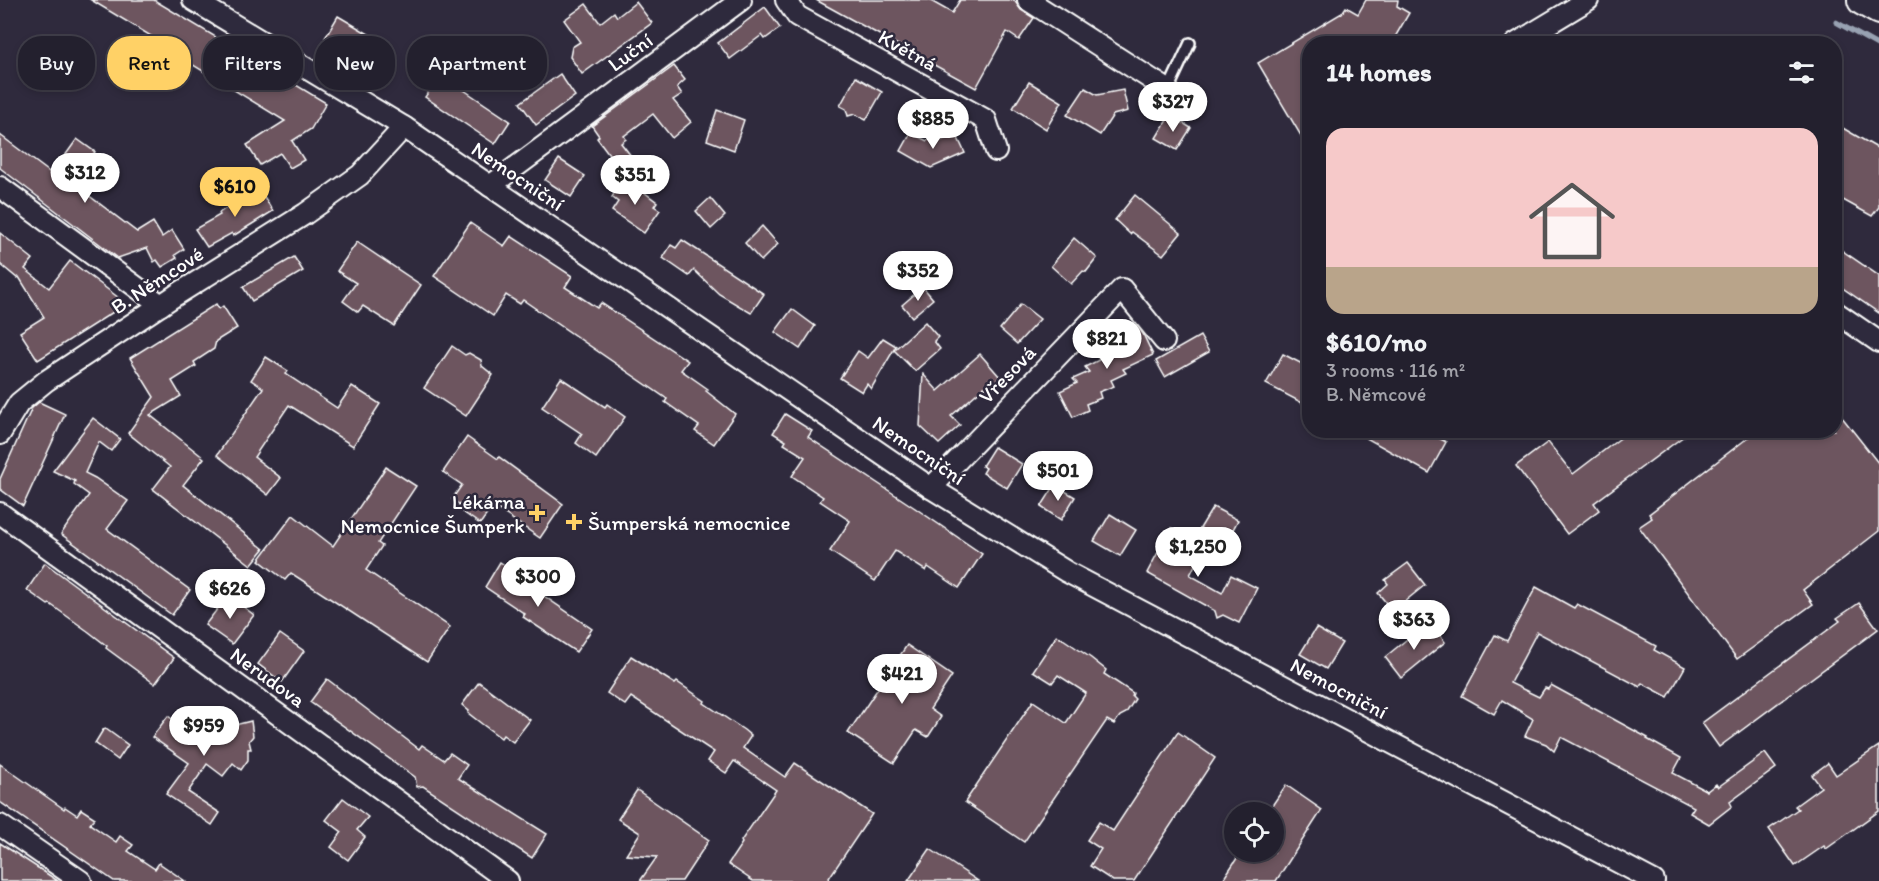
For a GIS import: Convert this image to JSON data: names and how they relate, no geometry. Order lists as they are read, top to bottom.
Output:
{
  "streets": {
    "street": [
      "Květná",
      "Luční",
      "Nemocniční",
      "B. Němcové",
      "Vřesová",
      "Nerudova"
    ]
  },
  "crossings": [
    ["Luční", "Nemocniční"],
    ["Nemocniční", "B. Němcové"],
    ["Nemocniční", "Vřesová"]
  ],
  "places": {
    "health": ["Lékárna Nemocnice Šumperk", "Šumperská nemocnice"]
  },
  "page": {
    "chip": [
      "Buy",
      "Rent",
      "Filters",
      "New",
      "Apartment"
    ],
    "heading": "14 homes",
    "price": [
      "$327",
      "$885",
      "$312",
      "$351",
      "$610",
      "$352",
      "$821",
      "$501",
      "$1,250",
      "$300",
      "$626",
      "$363",
      "$421",
      "$959"
    ],
    "list": [
      {
        "name": "$610/mo",
        "note": "3 rooms · 116 m² · B. Němcové"
      }
    ]
  }
}
